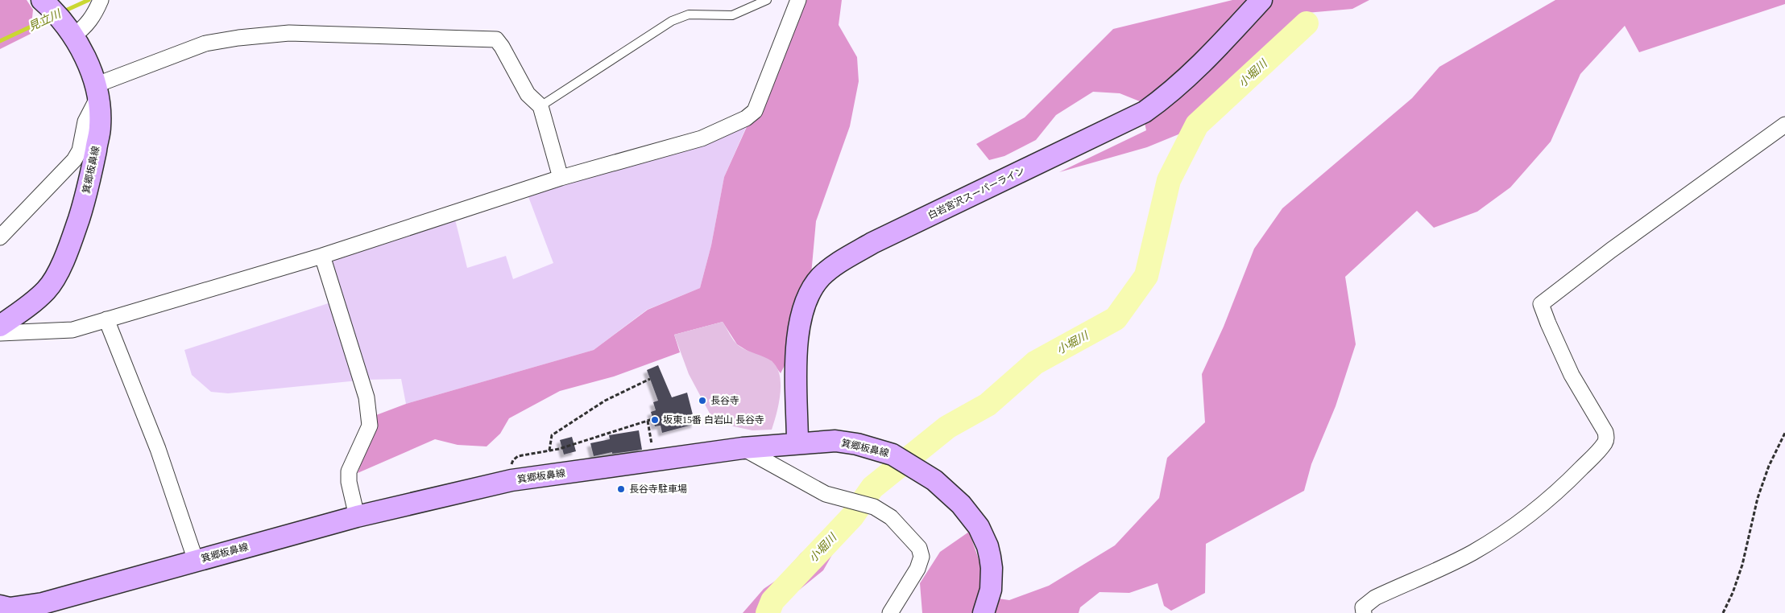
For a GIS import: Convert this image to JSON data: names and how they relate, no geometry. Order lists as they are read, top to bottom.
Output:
{
  "streets": {
    "main road": ["箕郷板鼻線", "白岩宮沢スーパーライン"]
  },
  "crossings": [
    ["箕郷板鼻線", "白岩宮沢スーパーライン"]
  ],
  "water": ["見立川", "小堀川"],
  "places": ["長谷寺", "坂東15番 白岩山 長谷寺", "長谷寺駐車場"]
}
